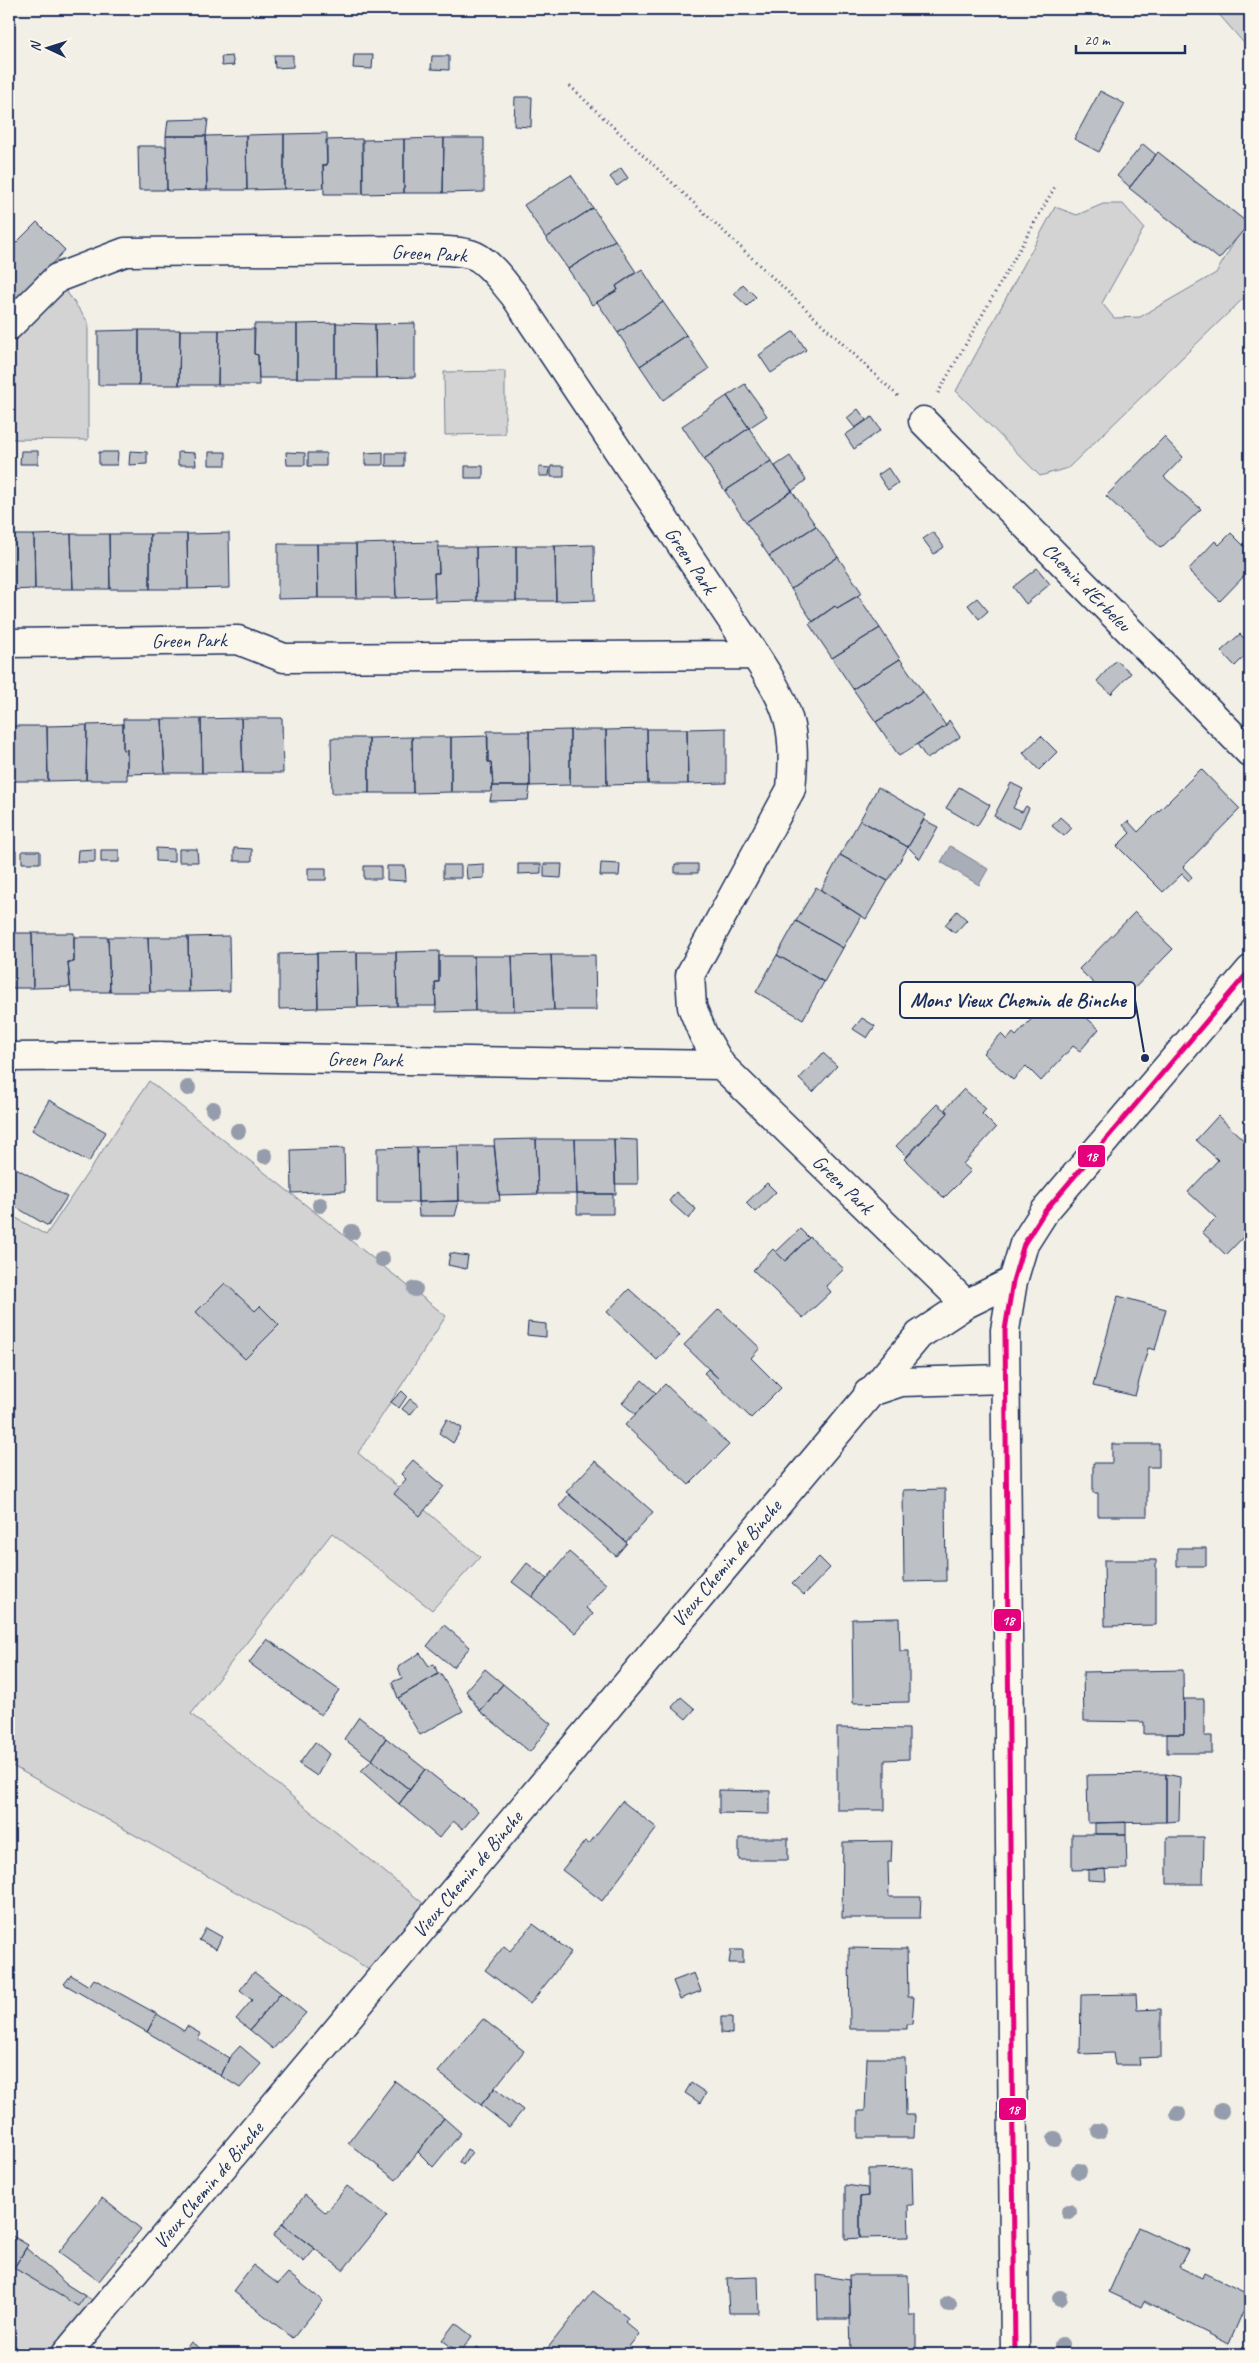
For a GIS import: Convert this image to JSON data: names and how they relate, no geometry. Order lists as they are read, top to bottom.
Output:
{
  "streets": {
    "street": ["Green Park", "Chemin d'Erbeleu", "Vieux Chemin de Binche"]
  },
  "crossings": [
    ["Green Park", "Vieux Chemin de Binche"]
  ],
  "places": ["Mons Vieux Chemin de Binche"],
  "lines": ["transit line 18"],
  "scale_bar": "20 m",
  "north": "left"
}
